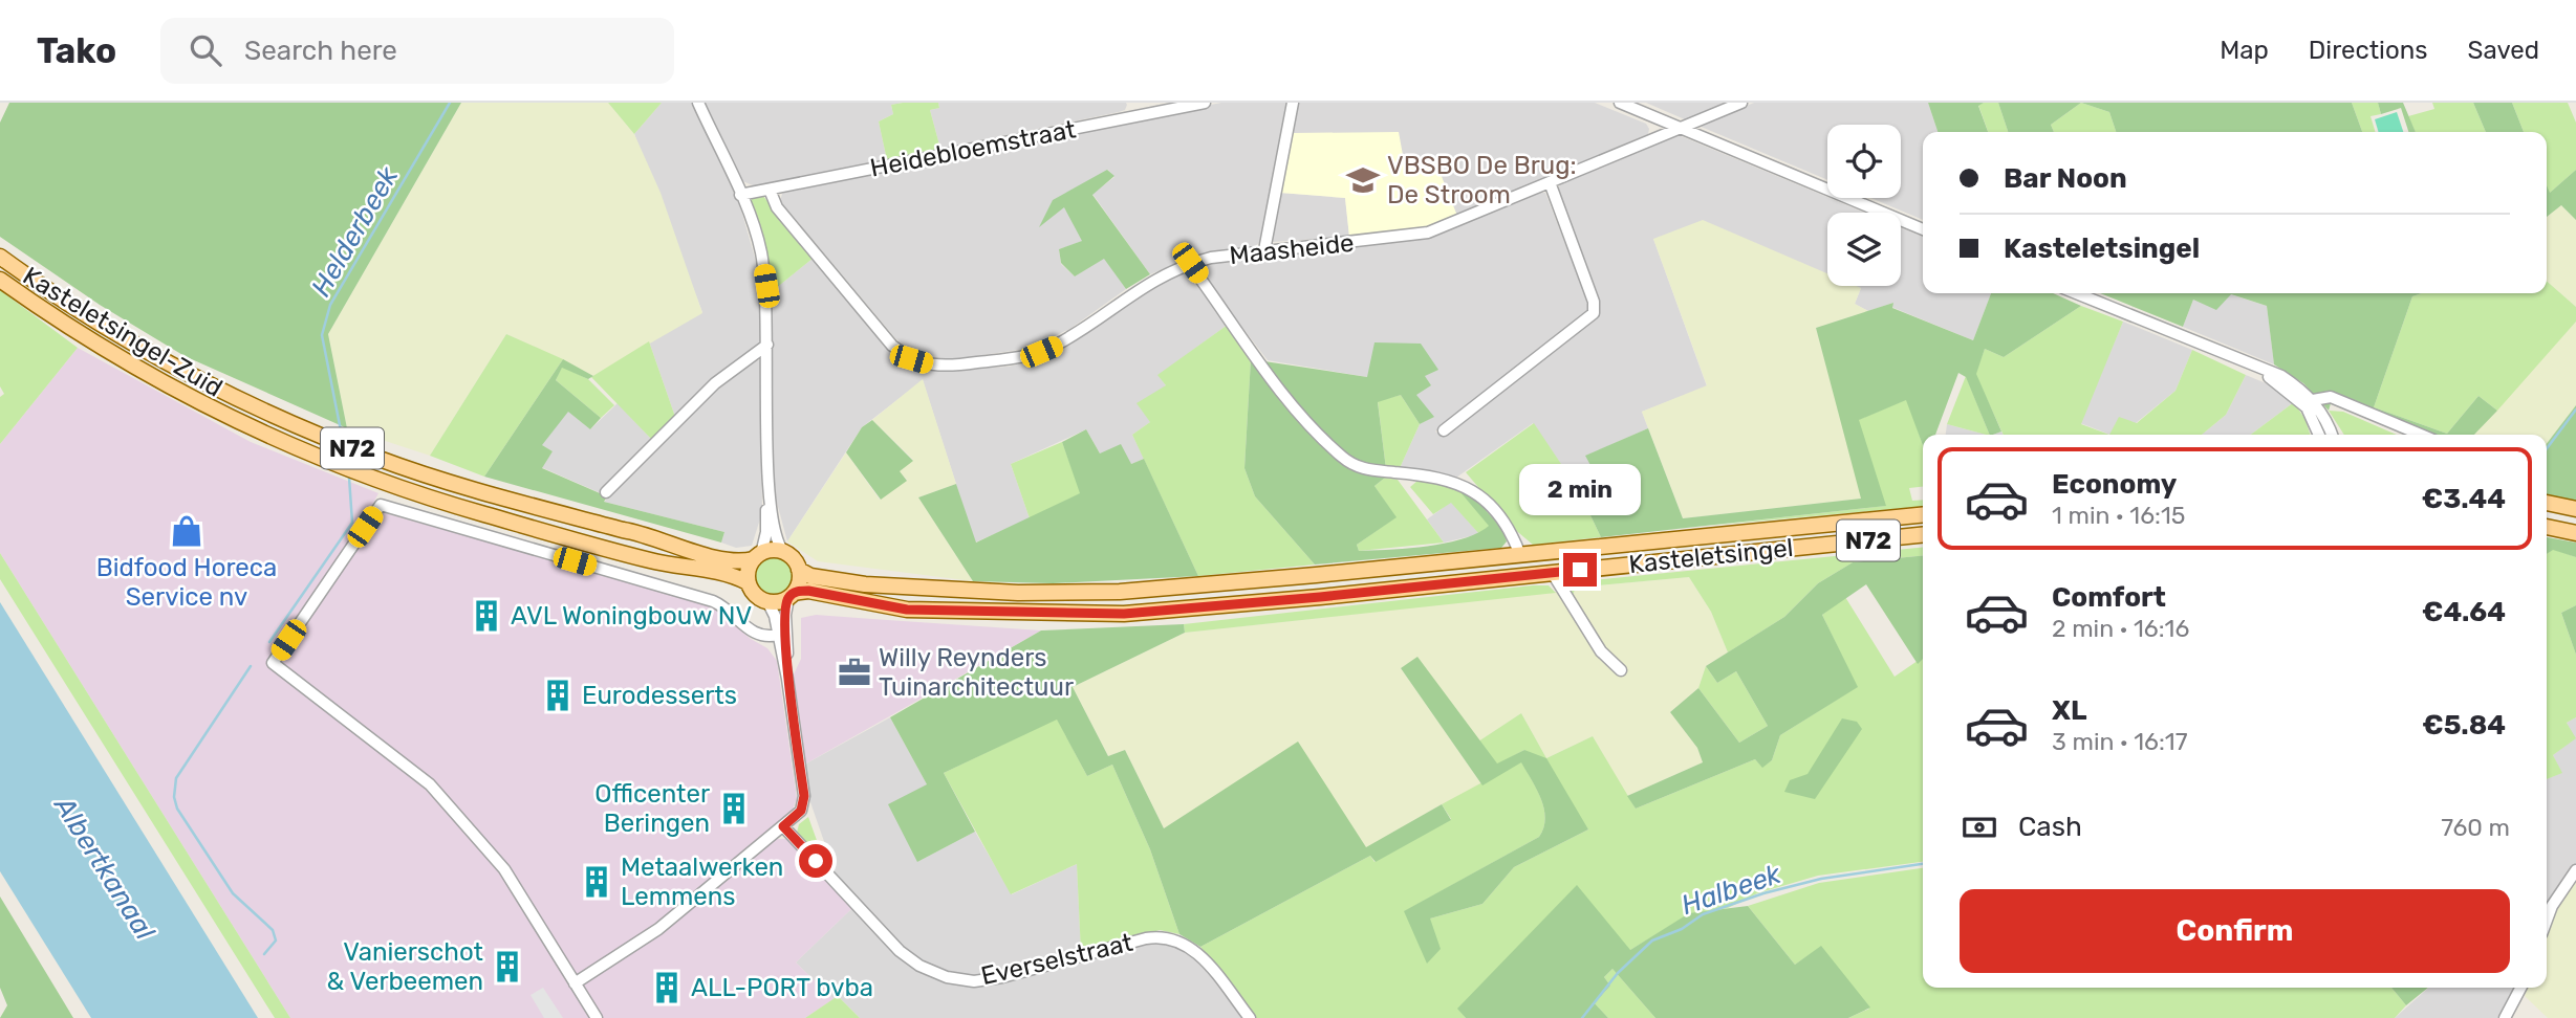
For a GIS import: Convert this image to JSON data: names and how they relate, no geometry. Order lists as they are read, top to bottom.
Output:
{
  "streets": {
    "main road": ["Kasteletsingel-Zuid", "N72", "Kasteletsingel"],
    "street": ["Heidebloemstraat", "Maasheide", "Everselstraat"]
  },
  "crossings": [
    ["Heidebloemstraat", "Maasheide"],
    ["Kasteletsingel-Zuid", "N72"],
    ["Kasteletsingel-Zuid", "Kasteletsingel"],
    ["N72", "Kasteletsingel"]
  ],
  "water": ["Helderbeek", "Albertkanaal", "Halbeek"],
  "places": {
    "school or university": ["VBSBO De Brug: De Stroom"],
    "shop": ["Bidfood Horeca Service nv"],
    "building": [
      "AVL Woningbouw NV",
      "Eurodesserts",
      "Officenter Beringen",
      "Metaalwerken Lemmens",
      "Vanierschot & Verbeemen",
      "ALL-PORT bvba"
    ],
    "office": ["Willy Reynders Tuinarchitectuur"]
  },
  "page": {
    "header": "Tako",
    "search": "Search here",
    "nav": ["Map", "Directions", "Saved"],
    "banner": ["Bar Noon", "Kasteletsingel"],
    "list": [
      {
        "name": "Economy",
        "note": "1 min · 16:15",
        "value": "€3.44"
      },
      {
        "name": "Comfort",
        "note": "2 min · 16:16",
        "value": "€4.64"
      },
      {
        "name": "XL",
        "note": "3 min · 16:17",
        "value": "€5.84"
      }
    ],
    "bubble": "2 min",
    "pay": ["Cash", "760 m"],
    "buttons": "Confirm"
  }
}
